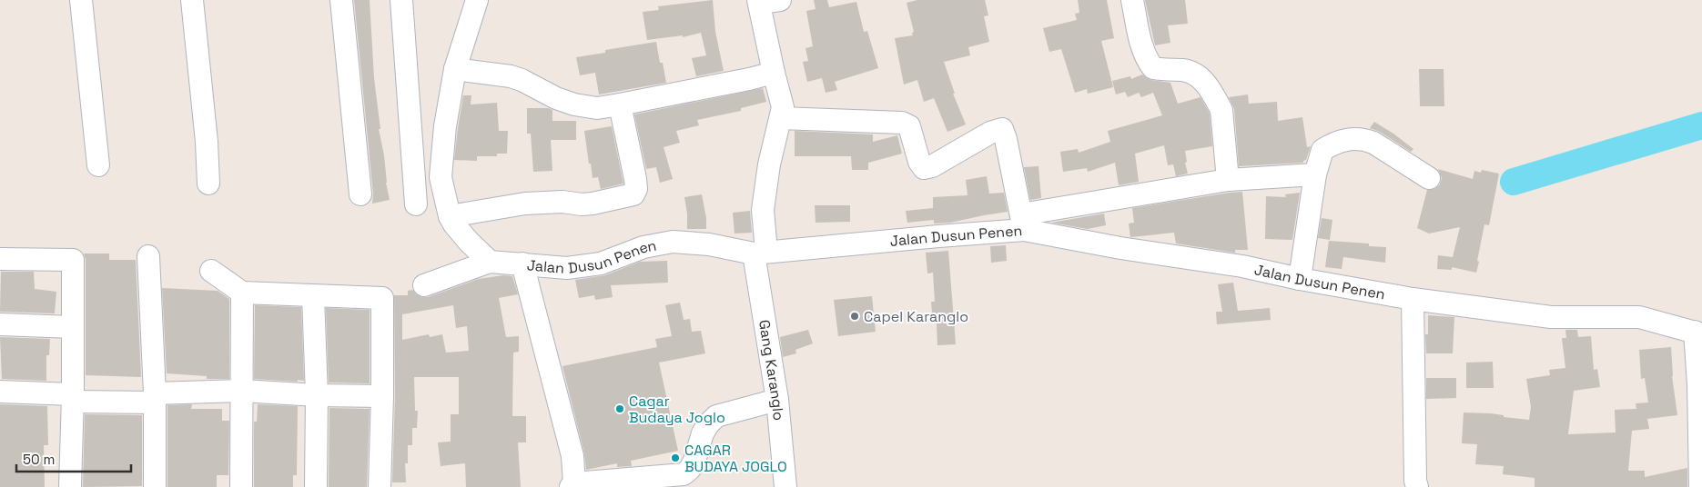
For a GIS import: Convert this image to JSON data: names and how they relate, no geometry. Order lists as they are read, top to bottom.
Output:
{
  "streets": {
    "street": ["Jalan Dusun Penen", "Gang Karanglo"]
  },
  "crossings": [
    ["Jalan Dusun Penen", "Gang Karanglo"]
  ],
  "places": ["Capel Karanglo", "Cagar Budaya Joglo", "CAGAR BUDAYA JOGLO"],
  "scale_bar": "50 m"
}
